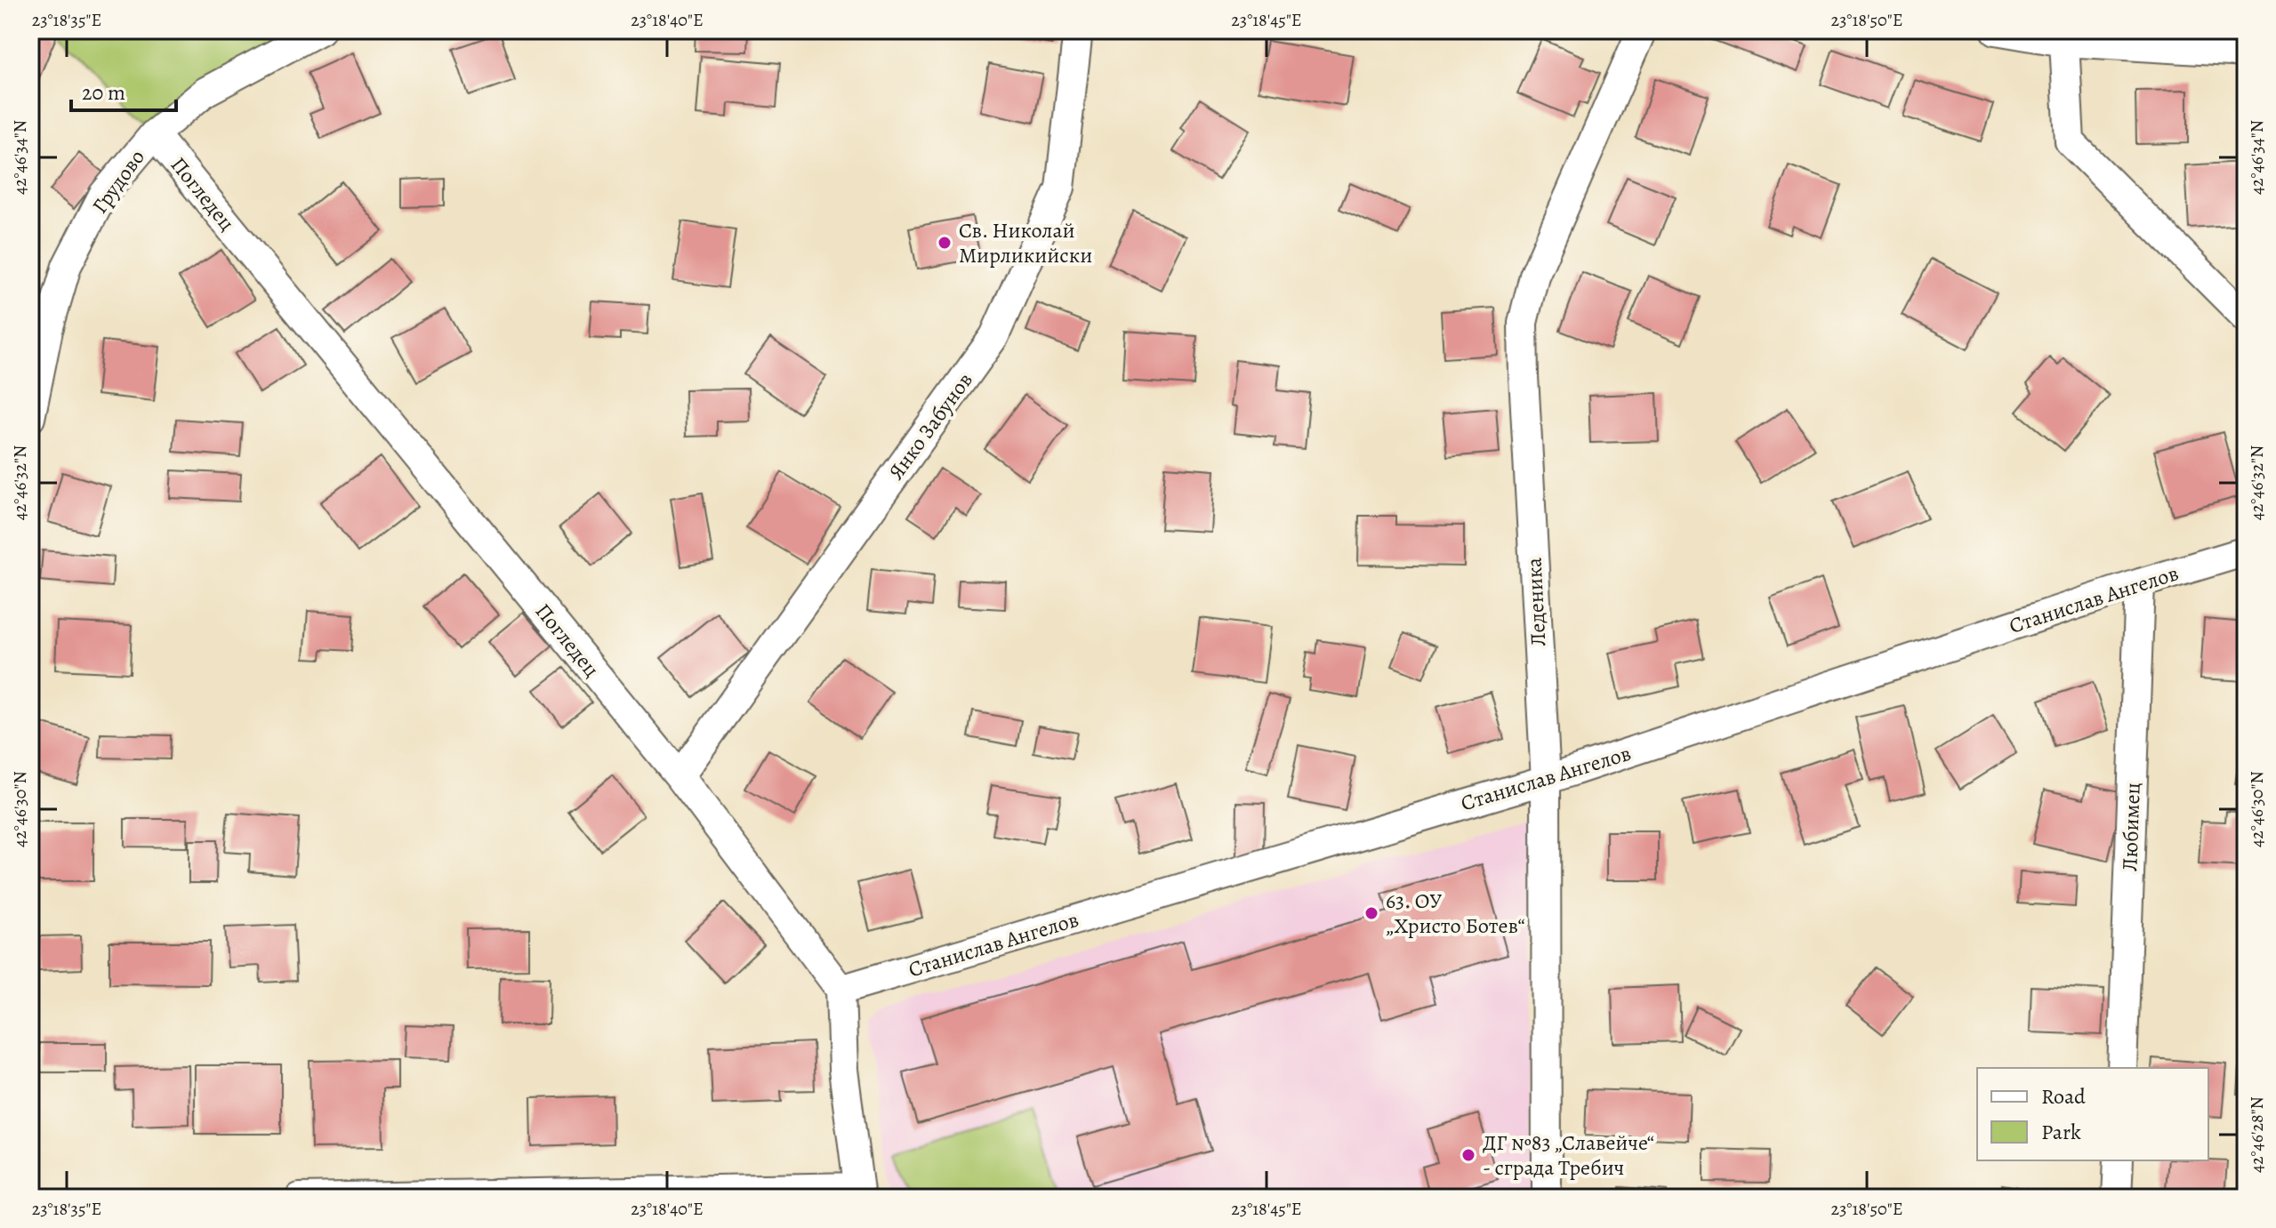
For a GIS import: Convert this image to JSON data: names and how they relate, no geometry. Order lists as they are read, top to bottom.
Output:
{
  "streets": {
    "street": [
      "Грудово",
      "Погледец",
      "Янко Забунов",
      "Станислав Ангелов",
      "Леденика",
      "Любимец"
    ]
  },
  "crossings": [
    ["Грудово", "Погледец"],
    ["Погледец", "Янко Забунов"],
    ["Погледец", "Станислав Ангелов"],
    ["Станислав Ангелов", "Леденика"],
    ["Станислав Ангелов", "Любимец"]
  ],
  "places": ["Св. Николай Мирликийски", "63. ОУ „Христо Ботев“", "ДГ №83 „Славейче“ - сграда Требич"],
  "legend": ["Road", "Park"],
  "scale_bar": "20 m",
  "coordinates": [
    "23°18'35\"E",
    "23°18'40\"E",
    "23°18'45\"E",
    "23°18'50\"E",
    "42°46'34\"N",
    "42°46'32\"N",
    "42°46'30\"N",
    "42°46'28\"N"
  ]
}
